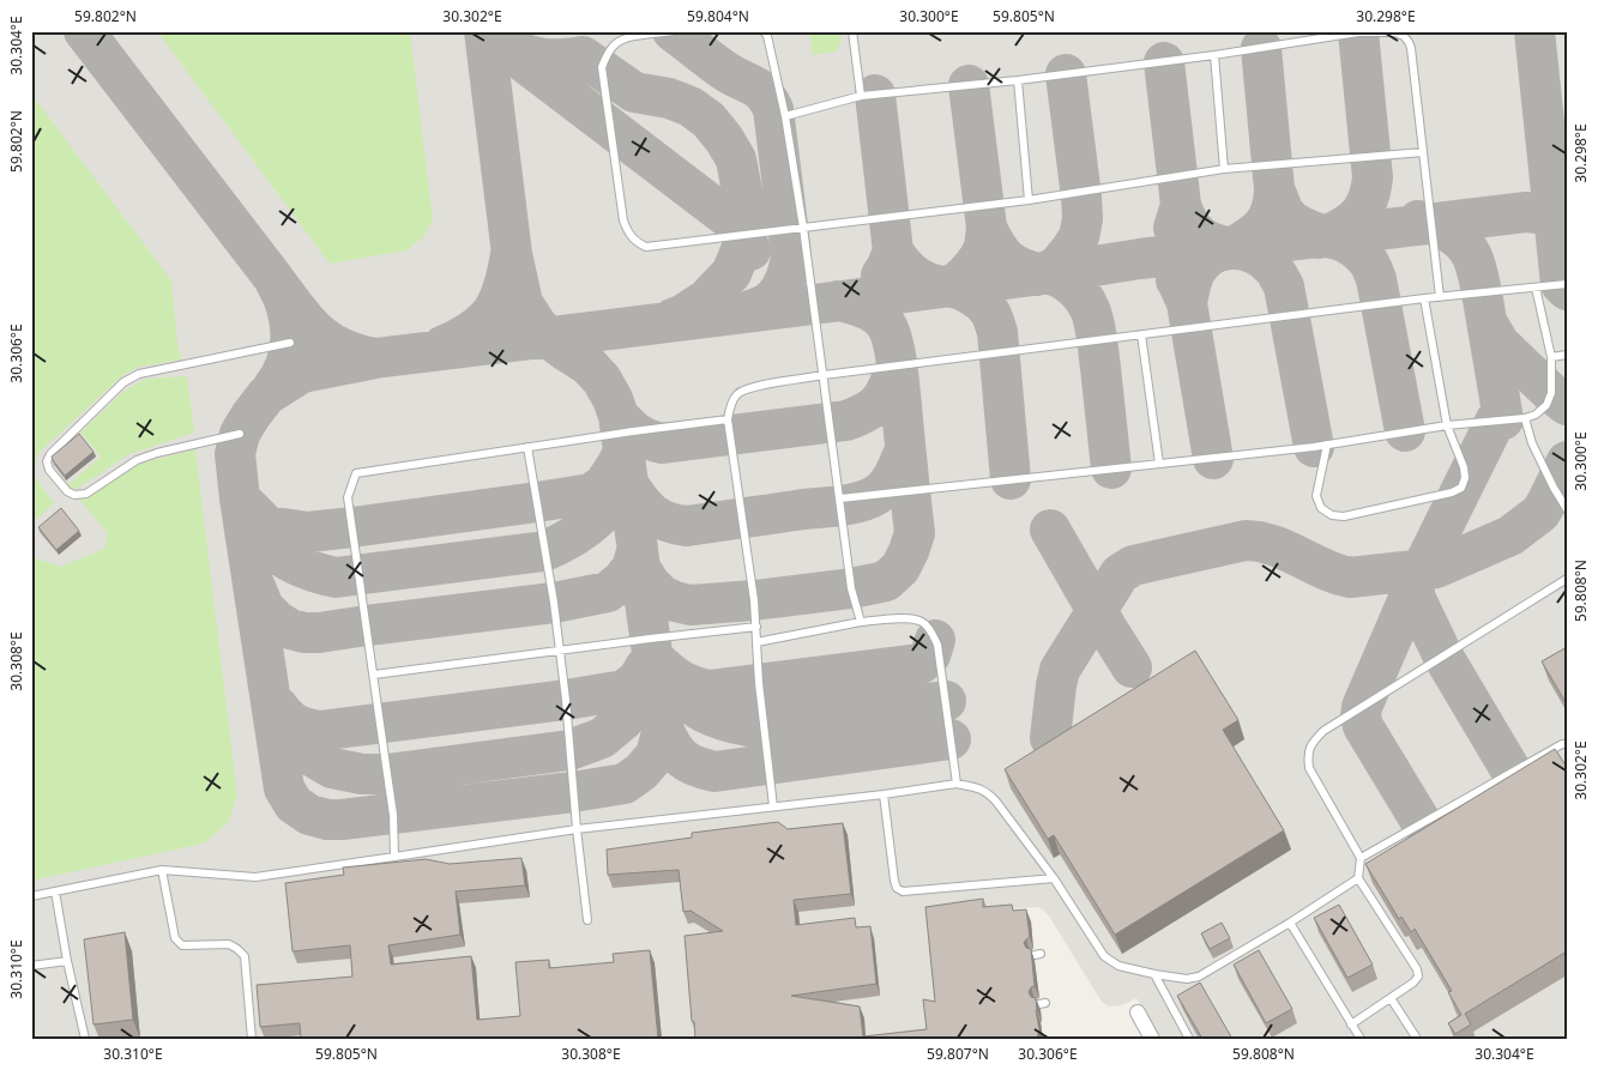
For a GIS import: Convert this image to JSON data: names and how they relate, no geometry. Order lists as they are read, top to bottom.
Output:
{
  "coordinates": [
    "59.802°N",
    "30.302°E",
    "59.804°N",
    "30.300°E",
    "59.805°N",
    "30.298°E",
    "30.304°E",
    "30.306°E",
    "59.808°N",
    "30.308°E",
    "30.310°E",
    "59.807°N"
  ]
}
